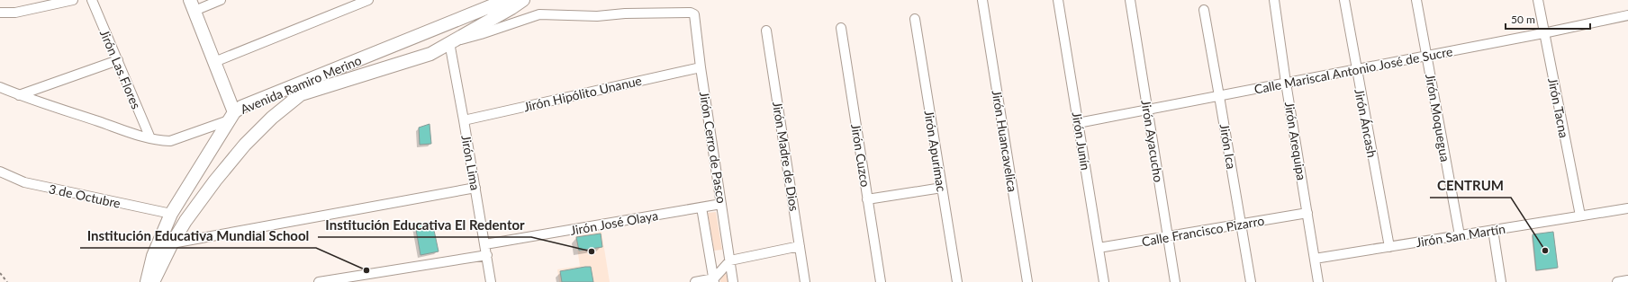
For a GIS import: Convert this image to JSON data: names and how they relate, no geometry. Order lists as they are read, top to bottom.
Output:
{
  "streets": {
    "street": [
      "Jirón Las Flores",
      "Calle Mariscal Antonio José de Sucre",
      "Avenida Ramiro Merino",
      "Jirón Hipólito Unanue",
      "Jirón Tacna",
      "Jirón Moquegua",
      "Jirón Áncash",
      "Jirón Huancavelica",
      "Jirón Junín",
      "Jirón Ayacucho",
      "Jirón Arequipa",
      "Jirón Ica",
      "Jirón Cerro de Pasco",
      "Jirón Apurímac",
      "Jirón Cuzco",
      "Jirón Madre de Dios",
      "Jirón Lima",
      "3 de Octubre",
      "Jirón José Olaya",
      "Calle Francisco Pizarro",
      "Jirón San Martín"
    ]
  },
  "crossings": [
    ["Calle Mariscal Antonio José de Sucre", "Jirón Tacna"],
    ["Calle Mariscal Antonio José de Sucre", "Jirón Moquegua"],
    ["Calle Mariscal Antonio José de Sucre", "Jirón Áncash"],
    ["Calle Mariscal Antonio José de Sucre", "Jirón Junín"],
    ["Calle Mariscal Antonio José de Sucre", "Jirón Ayacucho"],
    ["Calle Mariscal Antonio José de Sucre", "Jirón Arequipa"],
    ["Calle Mariscal Antonio José de Sucre", "Jirón Ica"],
    ["Avenida Ramiro Merino", "Jirón Cerro de Pasco"],
    ["Avenida Ramiro Merino", "Jirón Lima"],
    ["Avenida Ramiro Merino", "3 de Octubre"],
    ["Jirón Hipólito Unanue", "Jirón Cerro de Pasco"],
    ["Jirón Hipólito Unanue", "Jirón Lima"],
    ["Jirón Tacna", "Jirón San Martín"],
    ["Jirón Moquegua", "Jirón San Martín"],
    ["Jirón Áncash", "Jirón San Martín"],
    ["Jirón Junín", "Calle Francisco Pizarro"],
    ["Jirón Ayacucho", "Calle Francisco Pizarro"],
    ["Jirón Arequipa", "Calle Francisco Pizarro"],
    ["Jirón Arequipa", "Jirón San Martín"],
    ["Jirón Ica", "Calle Francisco Pizarro"],
    ["Jirón Cerro de Pasco", "Jirón Lima"],
    ["Jirón Cerro de Pasco", "Jirón José Olaya"],
    ["Jirón Lima", "Jirón José Olaya"]
  ],
  "places": ["CENTRUM", "Institución Educativa El Redentor", "Institución Educativa Mundial School"],
  "scale_bar": "50 m"
}
